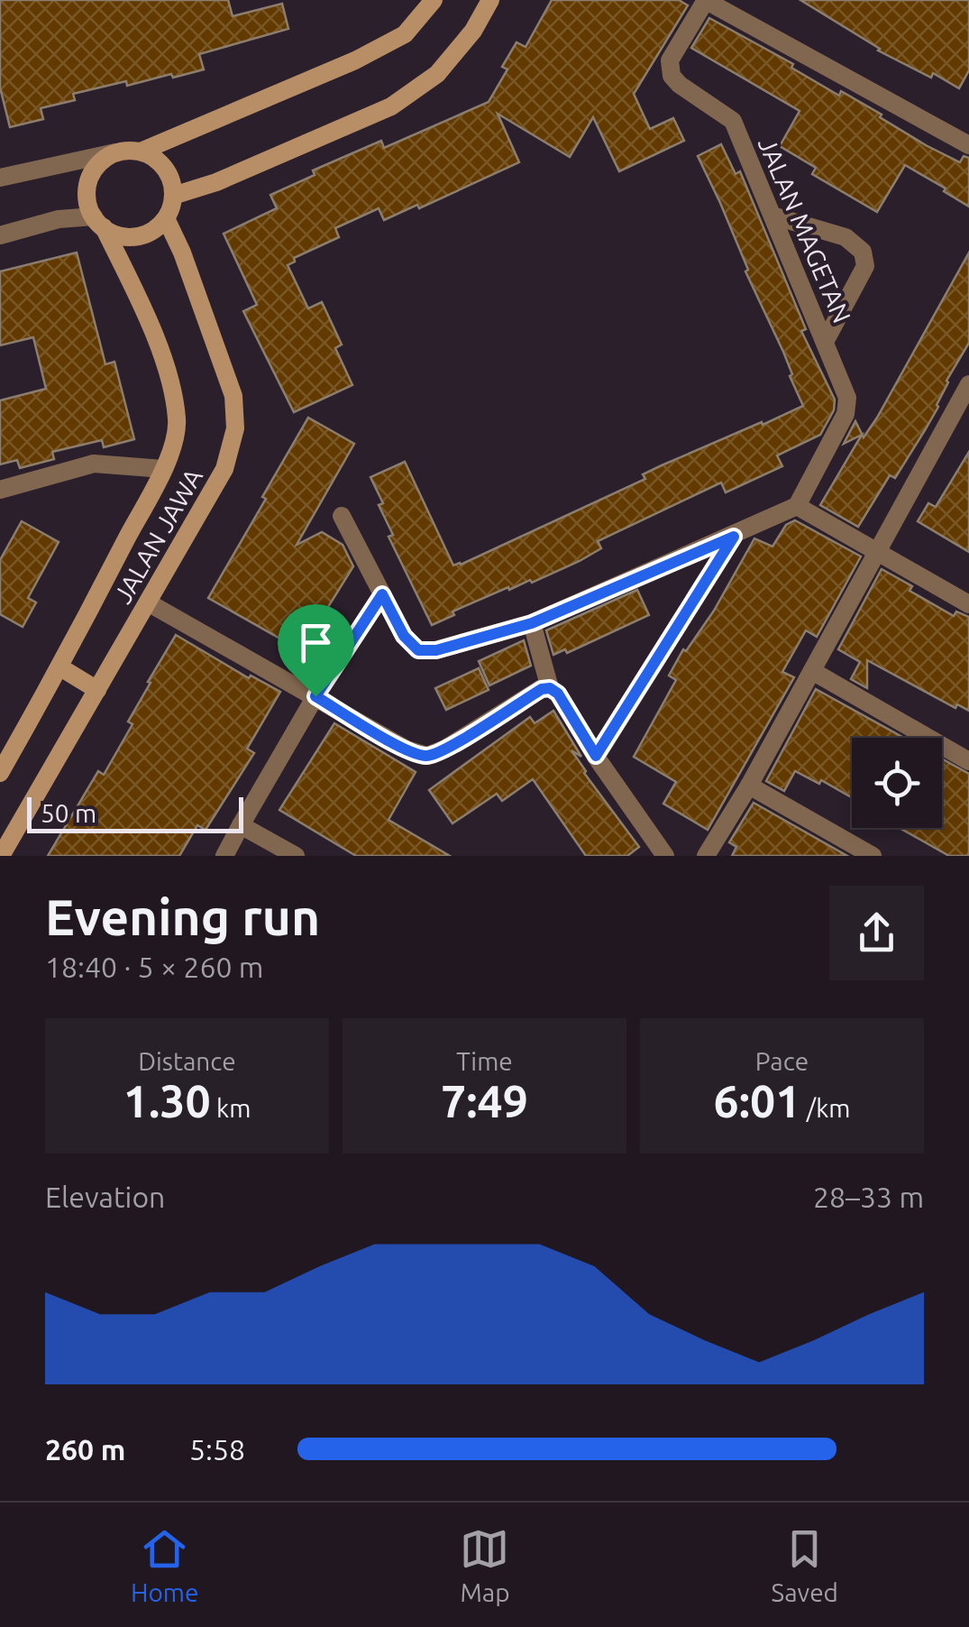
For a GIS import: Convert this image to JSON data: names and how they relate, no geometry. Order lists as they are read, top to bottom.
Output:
{
  "streets": {
    "main road": ["JALAN JAWA"],
    "street": ["JALAN MAGETAN"]
  },
  "scale_bar": "50 m",
  "page": {
    "scale": "50 m",
    "heading": ["Evening run", "18:40 · 5 × 260 m"],
    "stats": [
      ["Distance", "1.30 km"],
      ["Time", "7:49"],
      ["Pace", "6:01 /km"]
    ],
    "chart": ["Elevation", "28–33 m"],
    "list": [
      {
        "name": "260 m",
        "note": "5:58"
      }
    ],
    "tabs": ["Home", "Map", "Saved"]
  }
}
